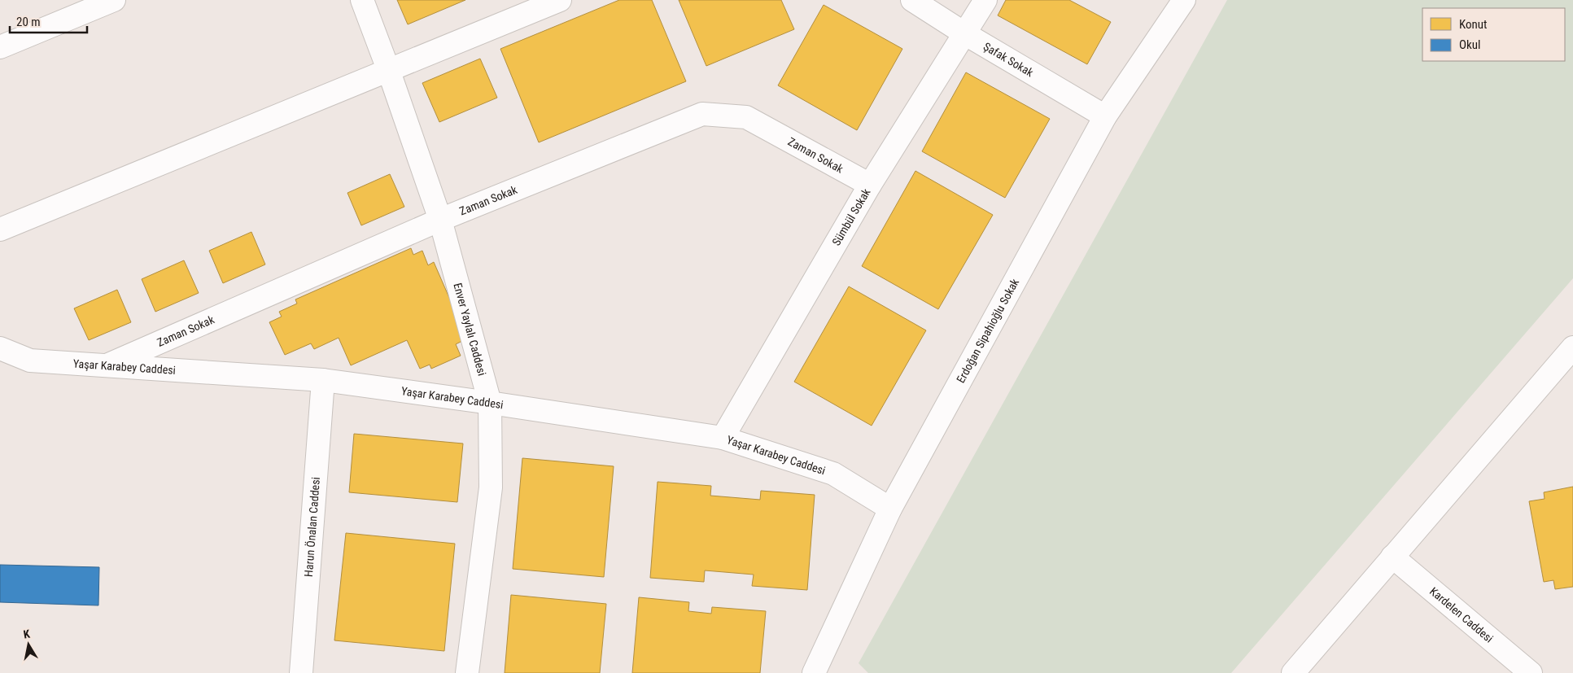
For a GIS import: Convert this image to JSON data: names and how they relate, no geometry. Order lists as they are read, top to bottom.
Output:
{
  "streets": {
    "street": [
      "Şafak Sokak",
      "Zaman Sokak",
      "Sümbül Sokak",
      "Enver Yaylalı Caddesi",
      "Erdoğan Sipahioğlu Sokak",
      "Yaşar Karabey Caddesi",
      "Harun Önalan Caddesi",
      "Kardelen Caddesi"
    ]
  },
  "crossings": [
    ["Şafak Sokak", "Sümbül Sokak"],
    ["Şafak Sokak", "Erdoğan Sipahioğlu Sokak"],
    ["Zaman Sokak", "Sümbül Sokak"],
    ["Zaman Sokak", "Enver Yaylalı Caddesi"],
    ["Zaman Sokak", "Yaşar Karabey Caddesi"],
    ["Sümbül Sokak", "Yaşar Karabey Caddesi"],
    ["Enver Yaylalı Caddesi", "Yaşar Karabey Caddesi"],
    ["Erdoğan Sipahioğlu Sokak", "Yaşar Karabey Caddesi"],
    ["Yaşar Karabey Caddesi", "Harun Önalan Caddesi"]
  ],
  "legend": ["Konut", "Okul"],
  "scale_bar": "20 m",
  "north": "top"
}
